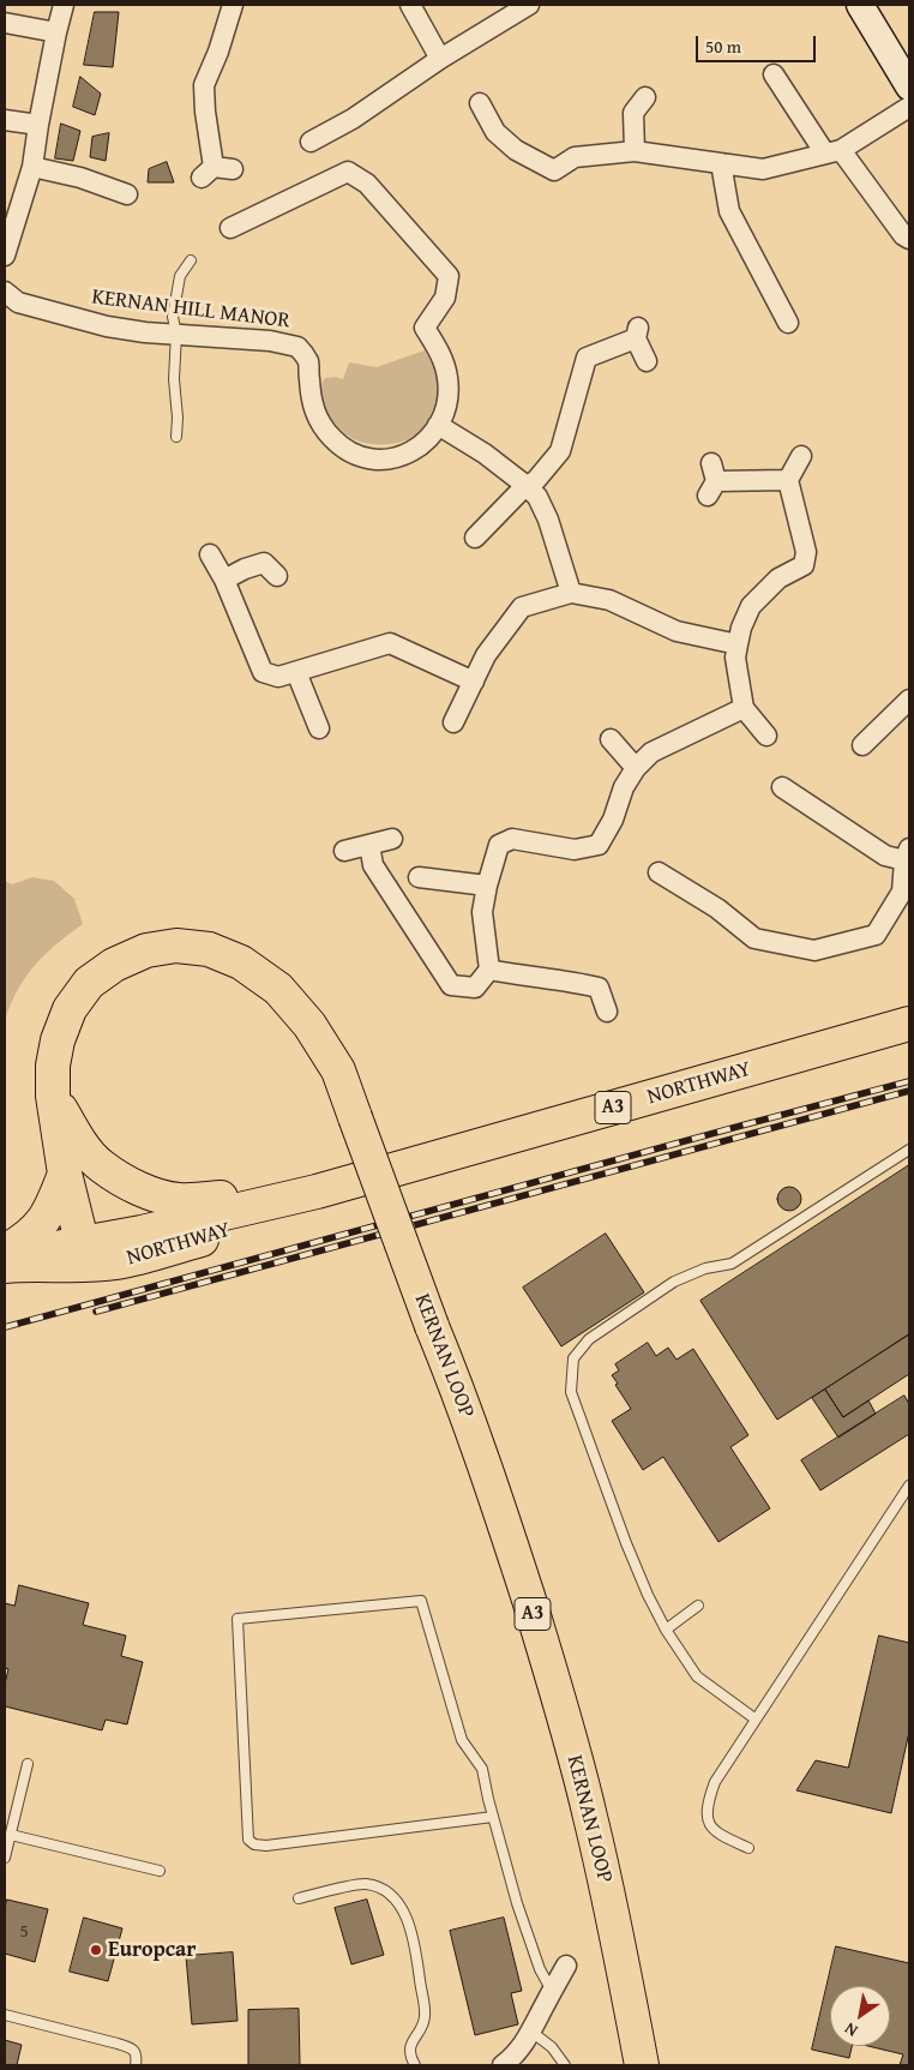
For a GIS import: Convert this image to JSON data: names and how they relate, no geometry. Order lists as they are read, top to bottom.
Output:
{
  "streets": {
    "highway": ["NORTHWAY", "A3", "KERNAN LOOP"],
    "street": ["KERNAN HILL MANOR"]
  },
  "crossings": [
    ["NORTHWAY", "A3"],
    ["A3", "KERNAN LOOP"]
  ],
  "places": ["Europcar"],
  "house_numbers": ["5"],
  "scale_bar": "50 m",
  "north": "bottom left"
}
